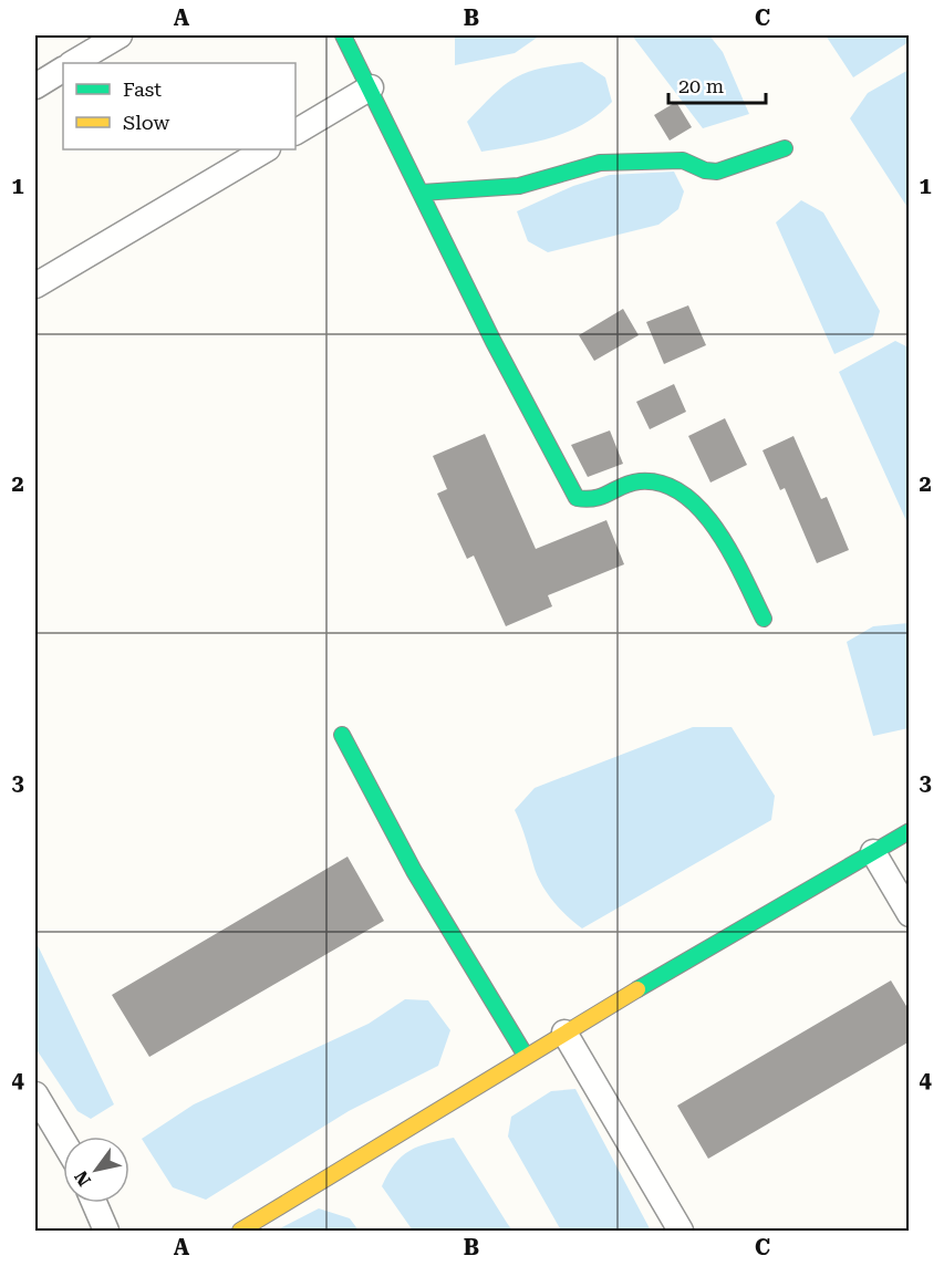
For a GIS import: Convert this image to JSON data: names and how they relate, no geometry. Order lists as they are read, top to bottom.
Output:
{
  "legend": ["Fast", "Slow"],
  "scale_bar": "20 m",
  "north": "bottom left",
  "grid": {
    "columns": ["A", "B", "C"],
    "rows": [
      "1",
      "2",
      "3",
      "4"
    ]
  }
}
